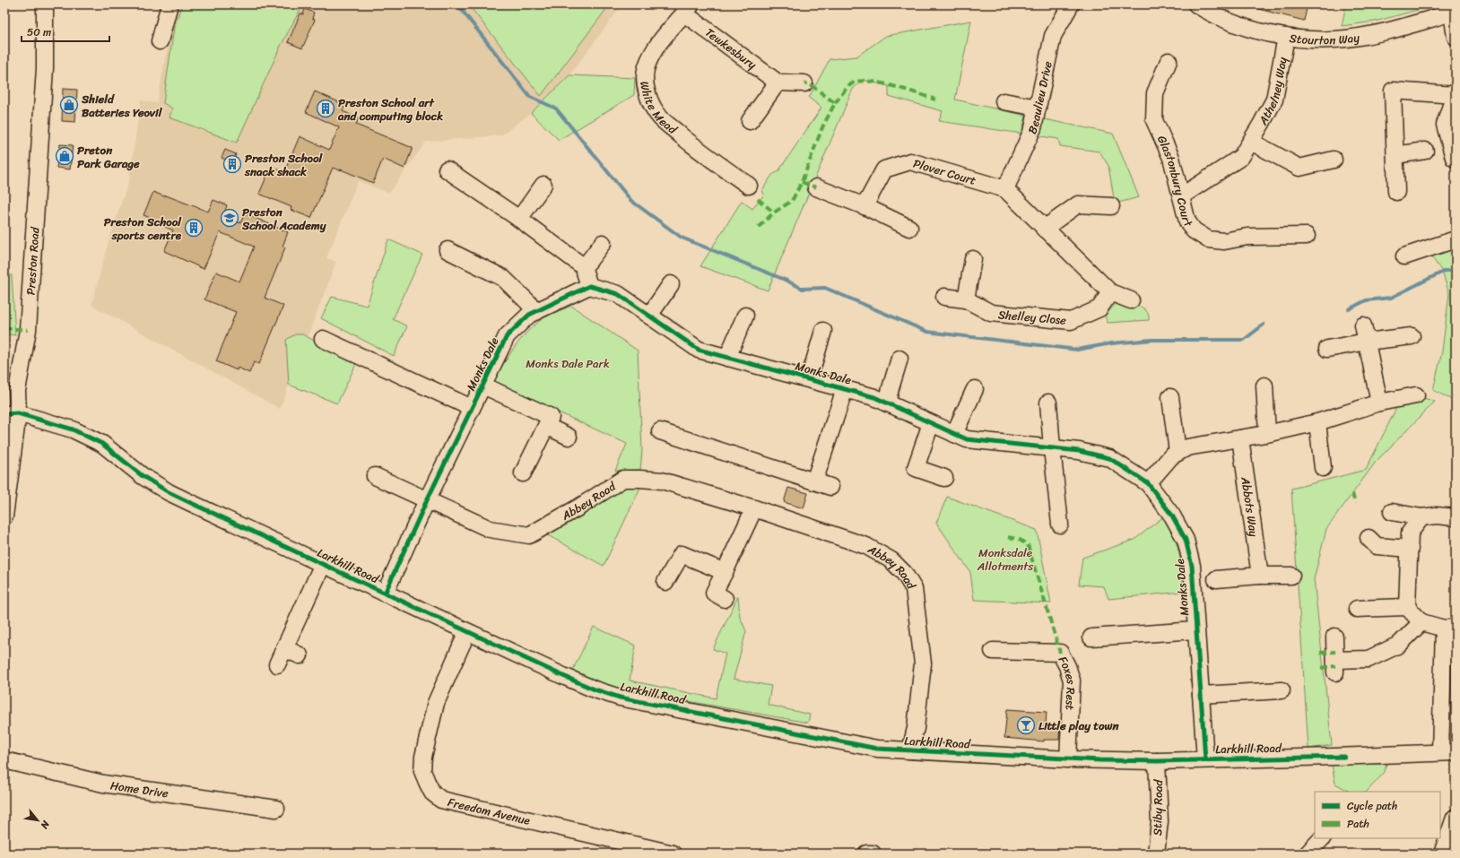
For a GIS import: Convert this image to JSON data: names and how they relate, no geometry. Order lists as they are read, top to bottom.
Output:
{
  "streets": {
    "street": [
      "Stourton Way",
      "Tewkesbury",
      "Athelney Way",
      "Beaulieu Drive",
      "White Mead",
      "Plover Court",
      "Glastonbury Court",
      "Preston Road",
      "Shelley Close",
      "Monks Dale",
      "Abbey Road",
      "Abbots Way",
      "Larkhill Road",
      "Foxes Rest",
      "Home Drive",
      "Stiby Road",
      "Freedom Avenue"
    ]
  },
  "crossings": [
    ["Stourton Way", "Athelney Way"],
    ["Tewkesbury", "White Mead"],
    ["Athelney Way", "Glastonbury Court"],
    ["Beaulieu Drive", "Plover Court"],
    ["Preston Road", "Larkhill Road"],
    ["Monks Dale", "Abbey Road"],
    ["Monks Dale", "Larkhill Road"],
    ["Abbey Road", "Larkhill Road"],
    ["Larkhill Road", "Foxes Rest"],
    ["Larkhill Road", "Stiby Road"],
    ["Larkhill Road", "Freedom Avenue"]
  ],
  "parks": ["Monks Dale Park", "Monksdale Allotments"],
  "places": {
    "shop": ["Shield Batteries Yeovil", "Preton Park Garage"],
    "building": ["Preston School art and computing block", "Preston School snack shack", "Preston School sports centre"],
    "school or university": ["Preston School Academy"],
    "bar": ["Little play town"]
  },
  "legend": ["Cycle path", "Path"],
  "scale_bar": "50 m",
  "north": "bottom right"
}
